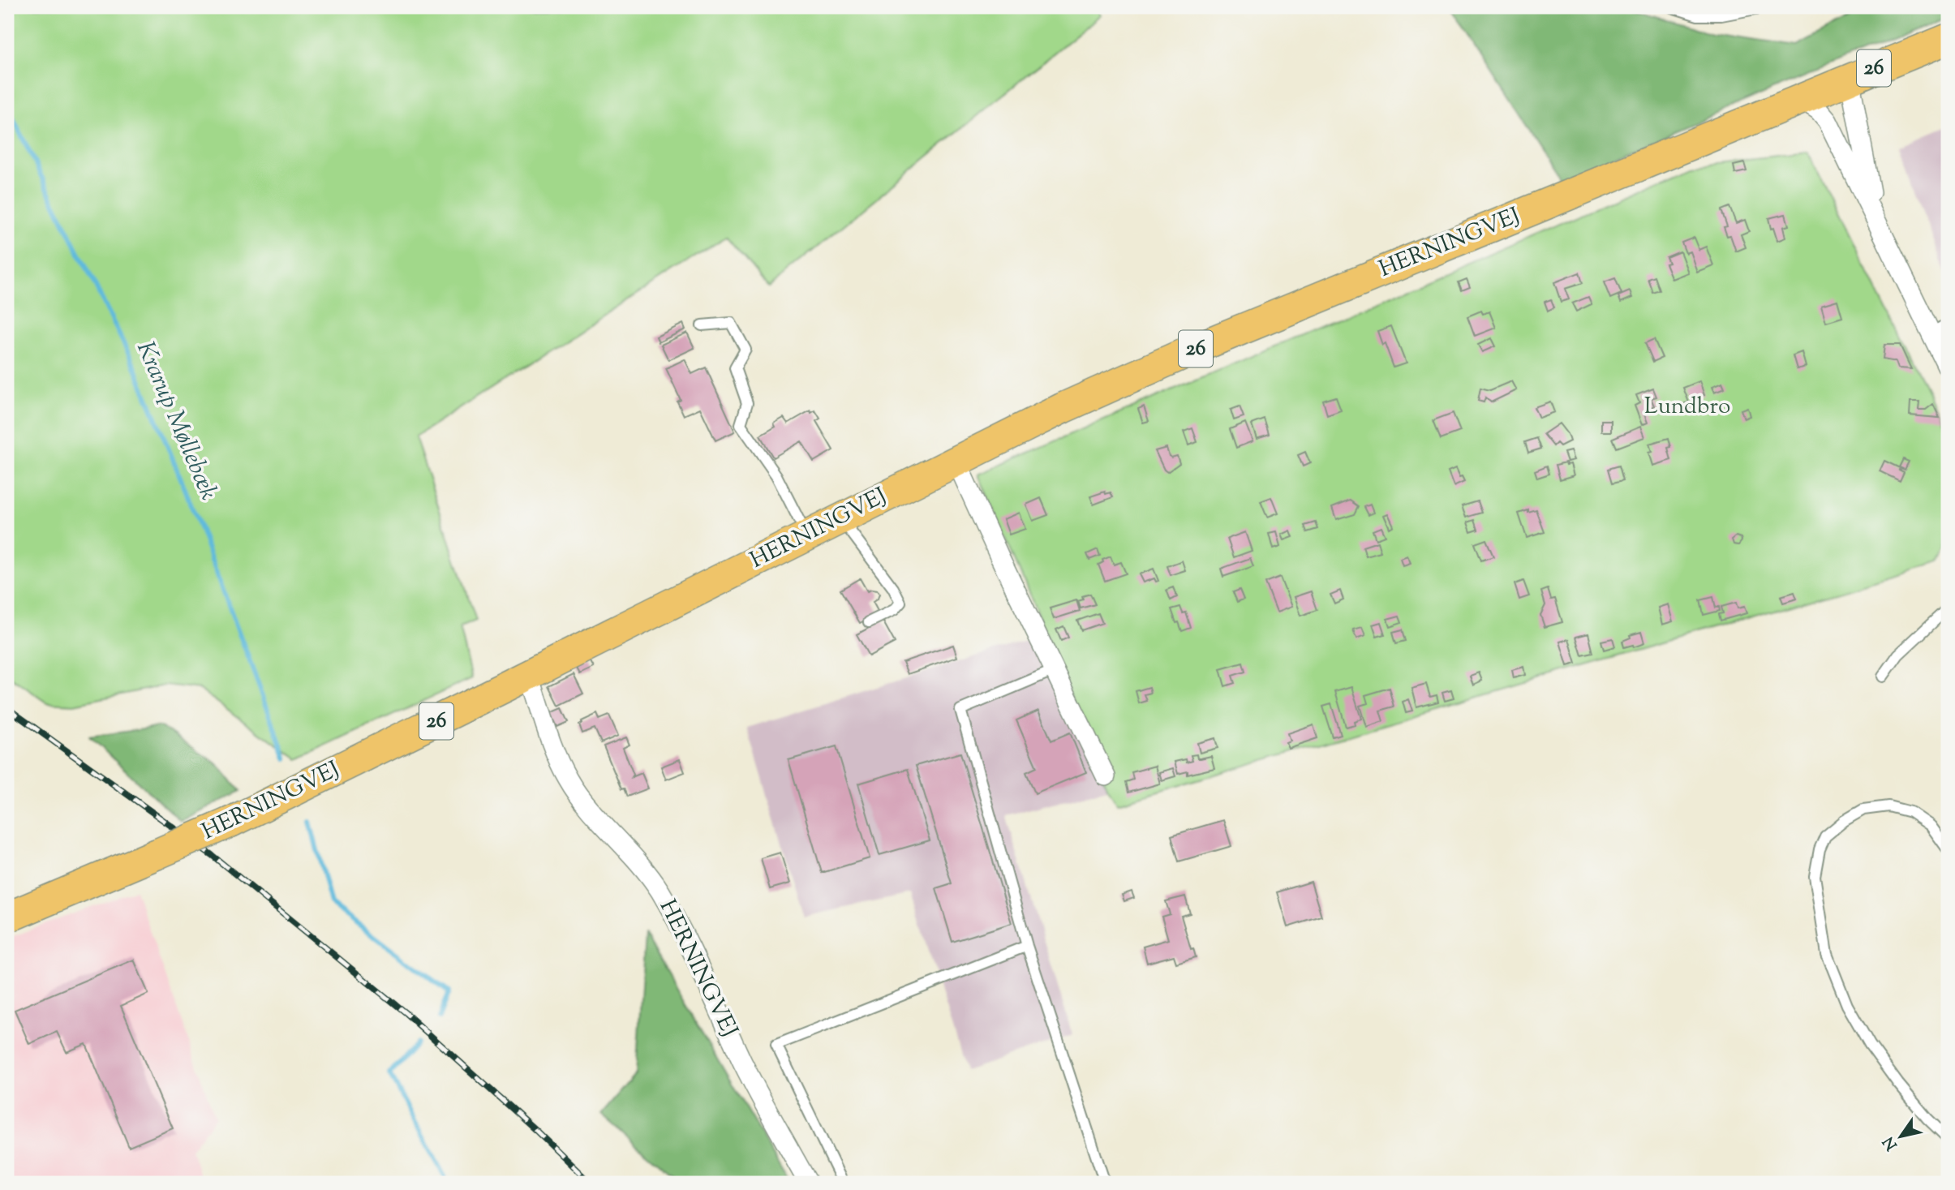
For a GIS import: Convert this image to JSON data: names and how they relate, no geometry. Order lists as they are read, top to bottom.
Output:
{
  "streets": {
    "main road": ["26", "HERNINGVEJ"]
  },
  "water": ["Krarup Møllebæk"],
  "parks": ["Lundbro"],
  "north": "bottom left"
}
